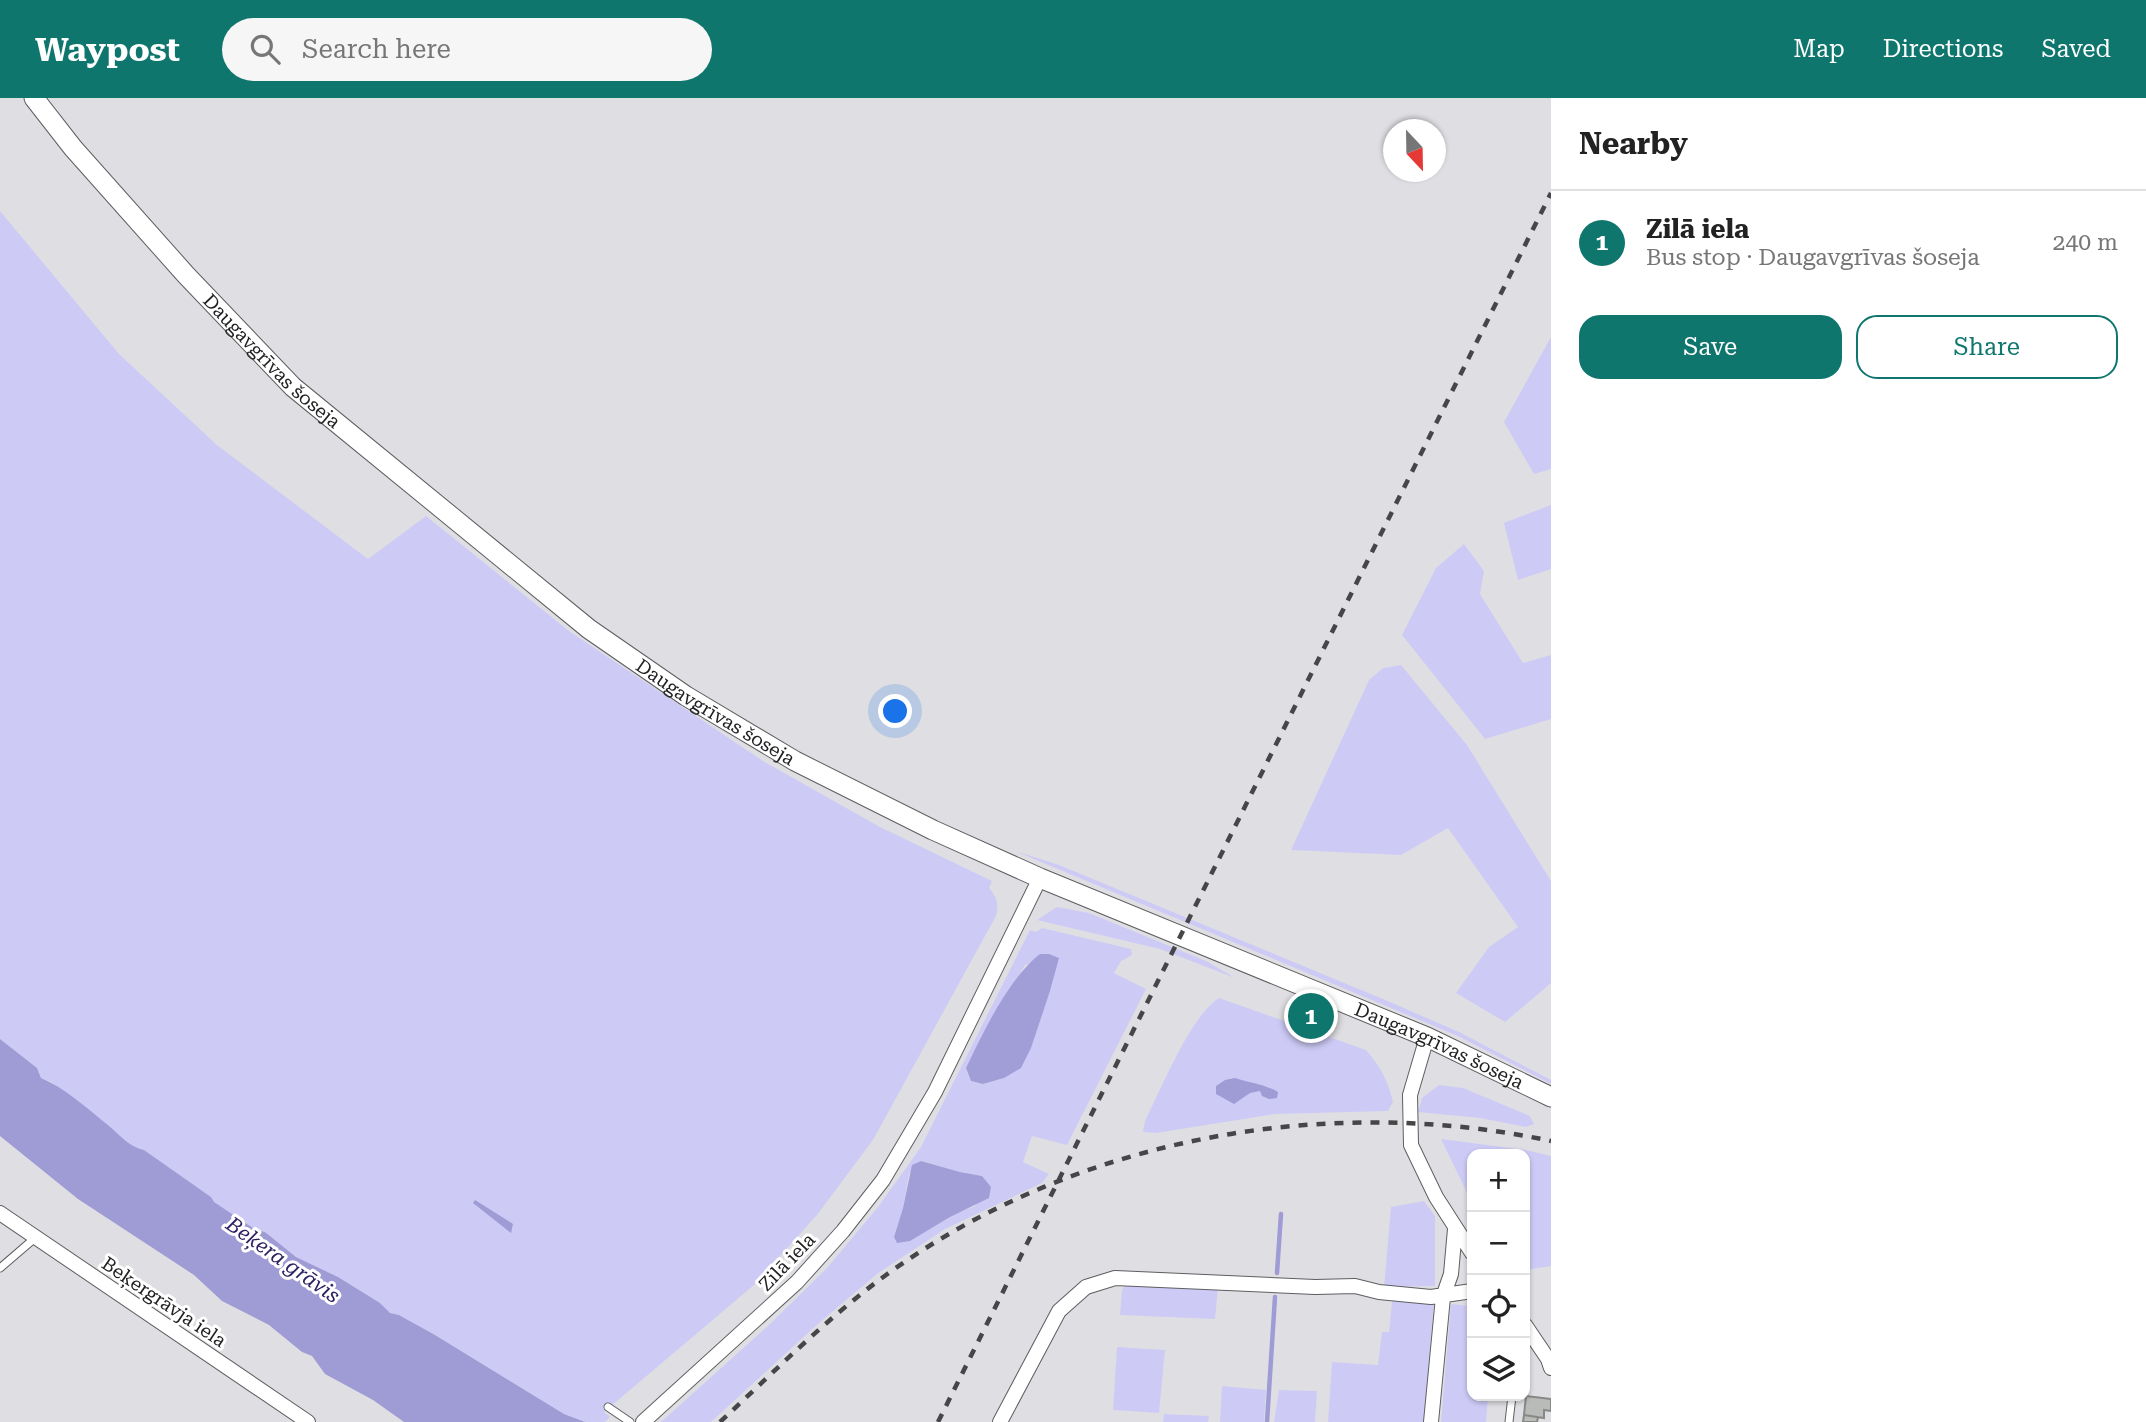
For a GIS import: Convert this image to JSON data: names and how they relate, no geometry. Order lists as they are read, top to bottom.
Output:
{
  "streets": {
    "main road": ["Daugavgrīvas šoseja"],
    "street": ["Zilā iela", "Beķergrāvja iela"]
  },
  "crossings": [
    ["Daugavgrīvas šoseja", "Zilā iela"]
  ],
  "water": ["Beķera grāvis"],
  "north": "bottom",
  "page": {
    "header": "Waypost",
    "search": "Search here",
    "nav": ["Map", "Directions", "Saved"],
    "heading": "Nearby",
    "list": [
      {
        "mark": "1",
        "name": "Zilā iela",
        "note": "Bus stop · Daugavgrīvas šoseja",
        "value": "240 m"
      }
    ],
    "buttons": ["Save", "Share"],
    "pins": "1",
    "map_buttons": ["+", "−"]
  }
}
